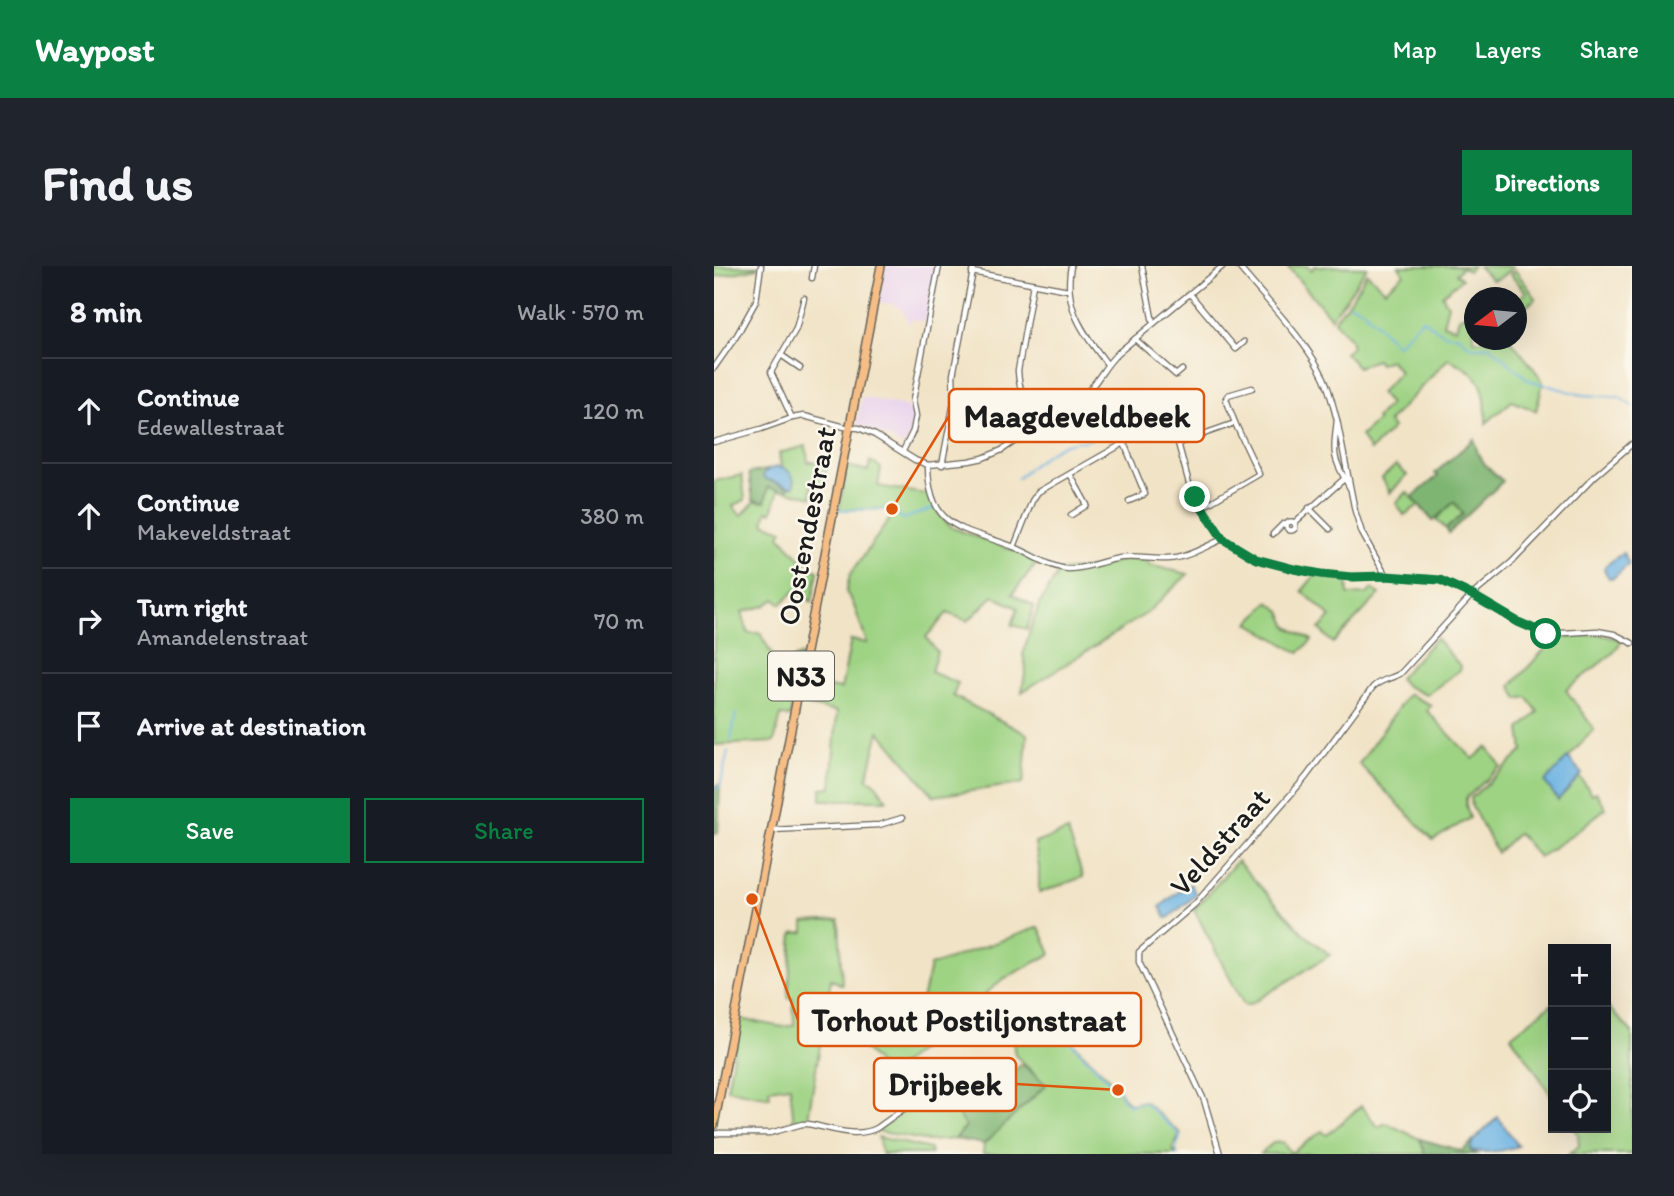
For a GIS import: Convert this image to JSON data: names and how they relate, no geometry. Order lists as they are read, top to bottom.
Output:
{
  "streets": {
    "main road": ["Oostendestraat", "N33"],
    "street": ["Veldstraat"]
  },
  "places": ["Maagdeveldbeek", "Torhout Postiljonstraat", "Drijbeek"],
  "north": "left",
  "page": {
    "header": "Waypost",
    "nav": ["Map", "Layers", "Share"],
    "buttons": [
      "Directions",
      ["Save", "Share"]
    ],
    "title": "Find us",
    "heading": ["8 min", "Walk · 570 m"],
    "list": [
      ["Continue", "Edewallestraat", "120 m"],
      ["Continue", "Makeveldstraat", "380 m"],
      ["Turn right", "Amandelenstraat", "70 m"],
      "Arrive at destination"
    ],
    "map_buttons": ["+", "−"]
  }
}
